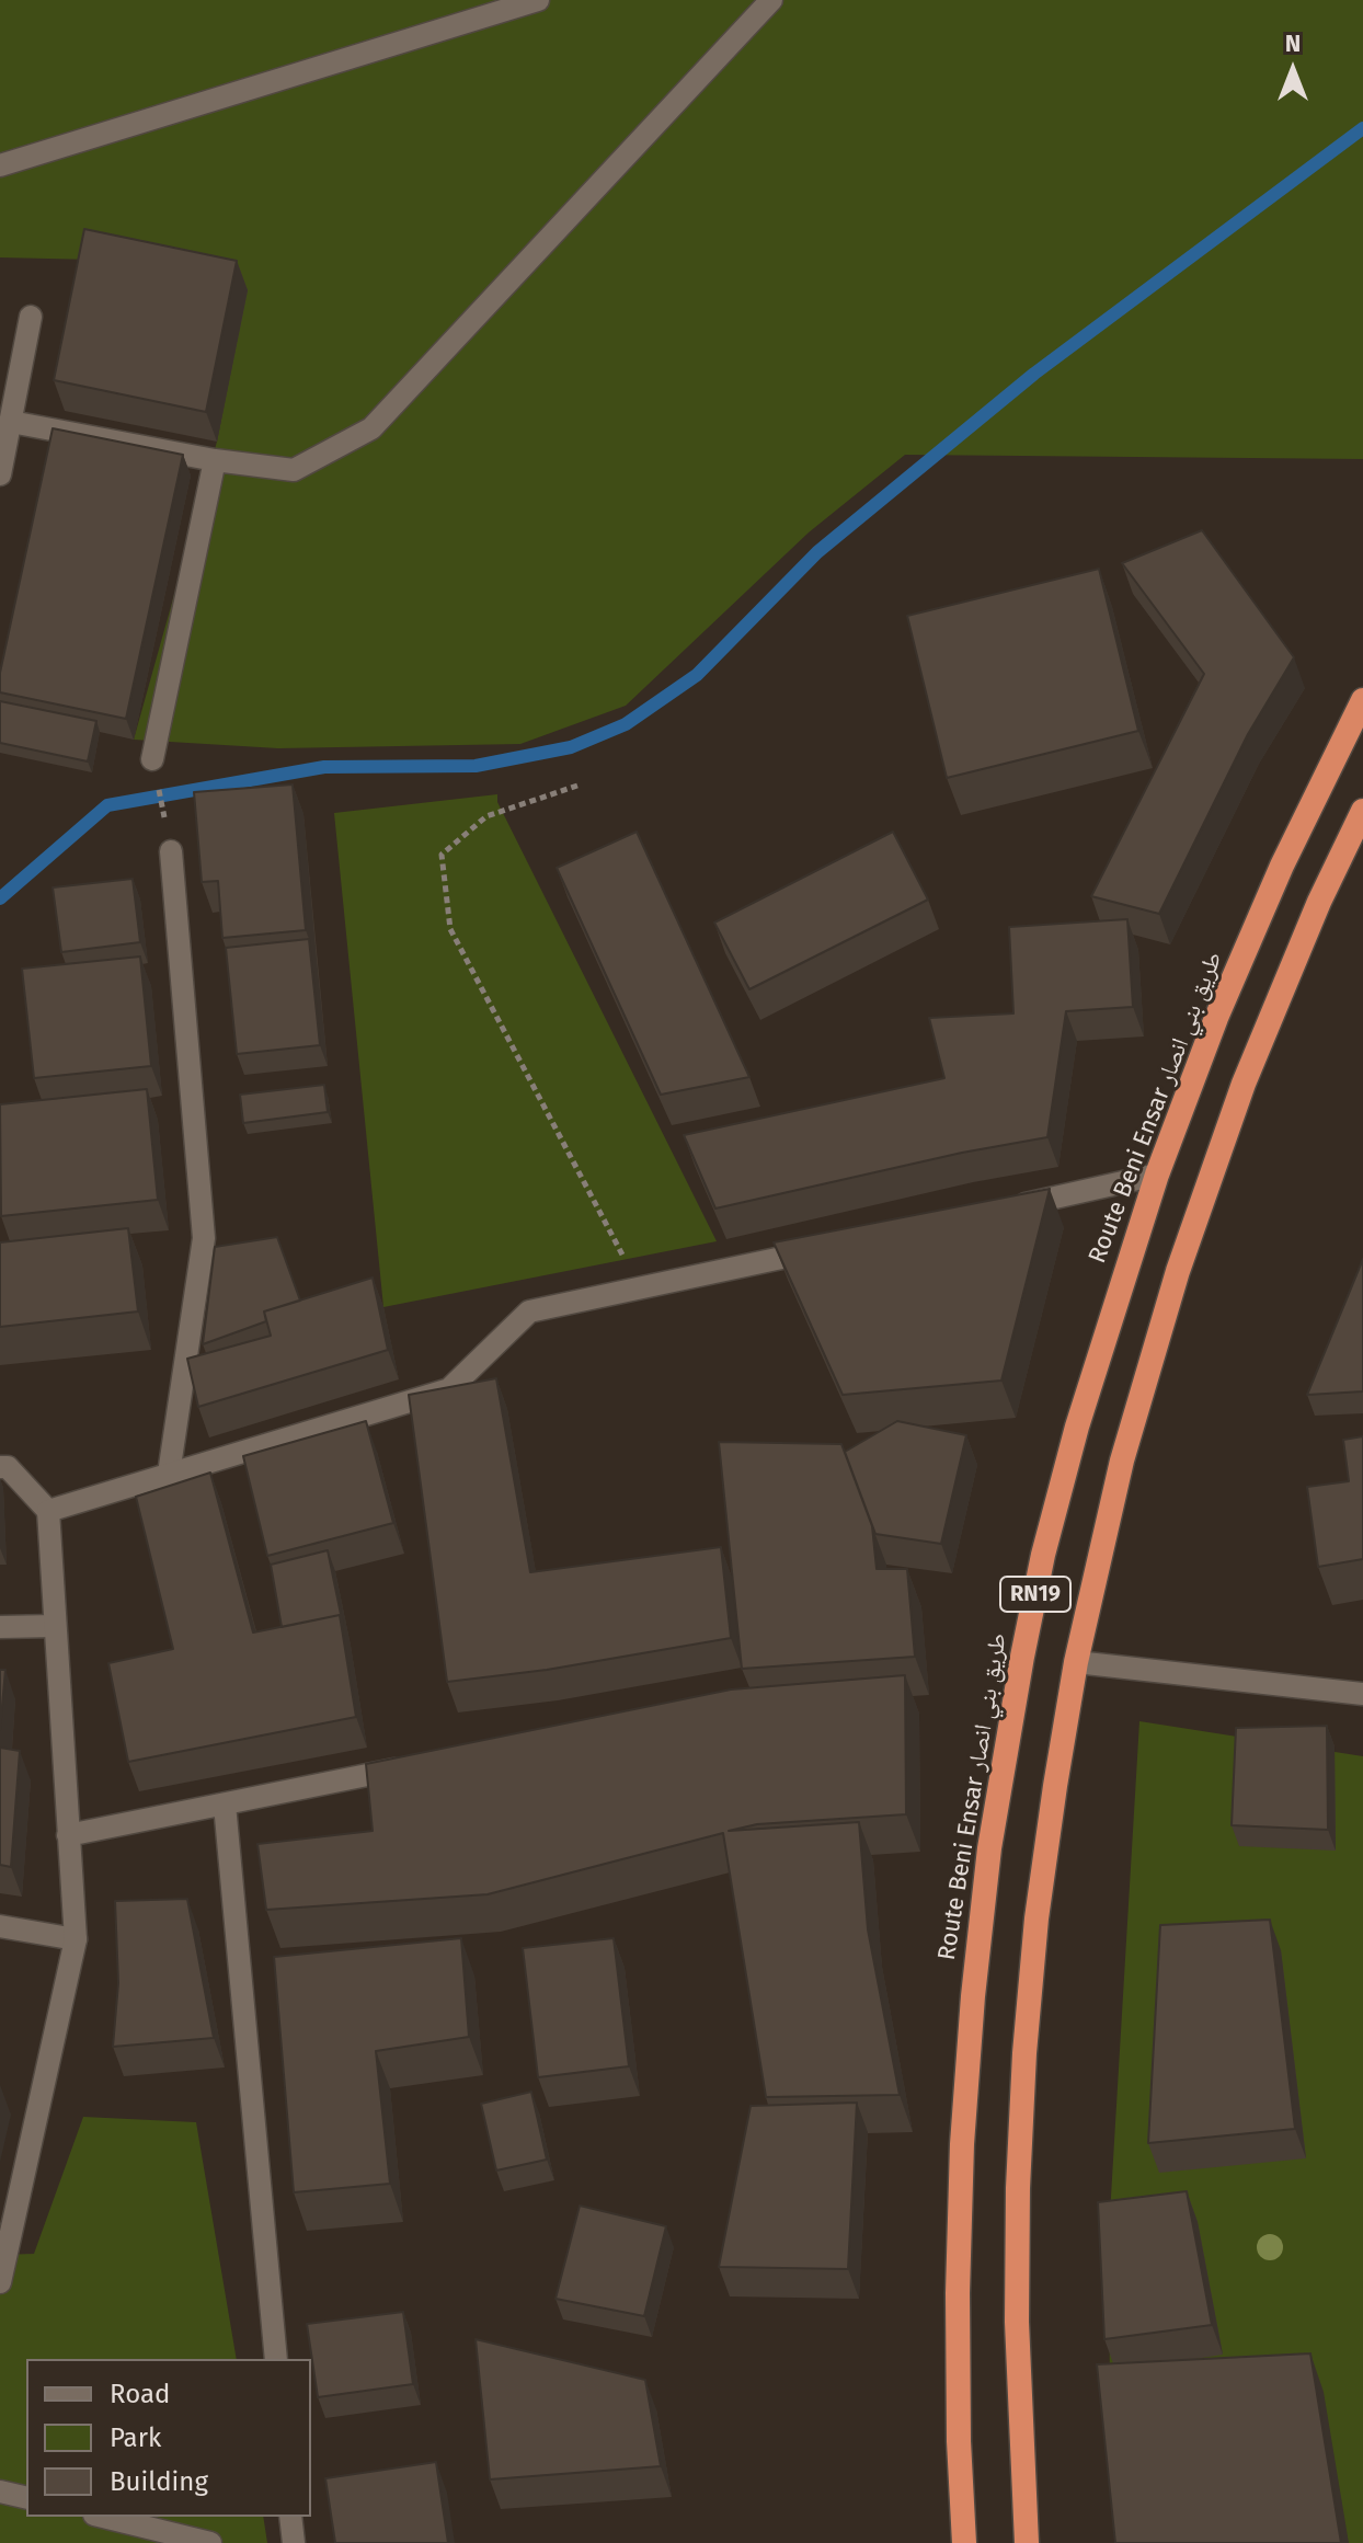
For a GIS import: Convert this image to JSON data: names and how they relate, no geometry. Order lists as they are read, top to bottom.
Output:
{
  "streets": {
    "highway": ["Route Beni Ensar طريق بني انصار", "RN19"]
  },
  "legend": ["Road", "Park", "Building"],
  "north": "top"
}
